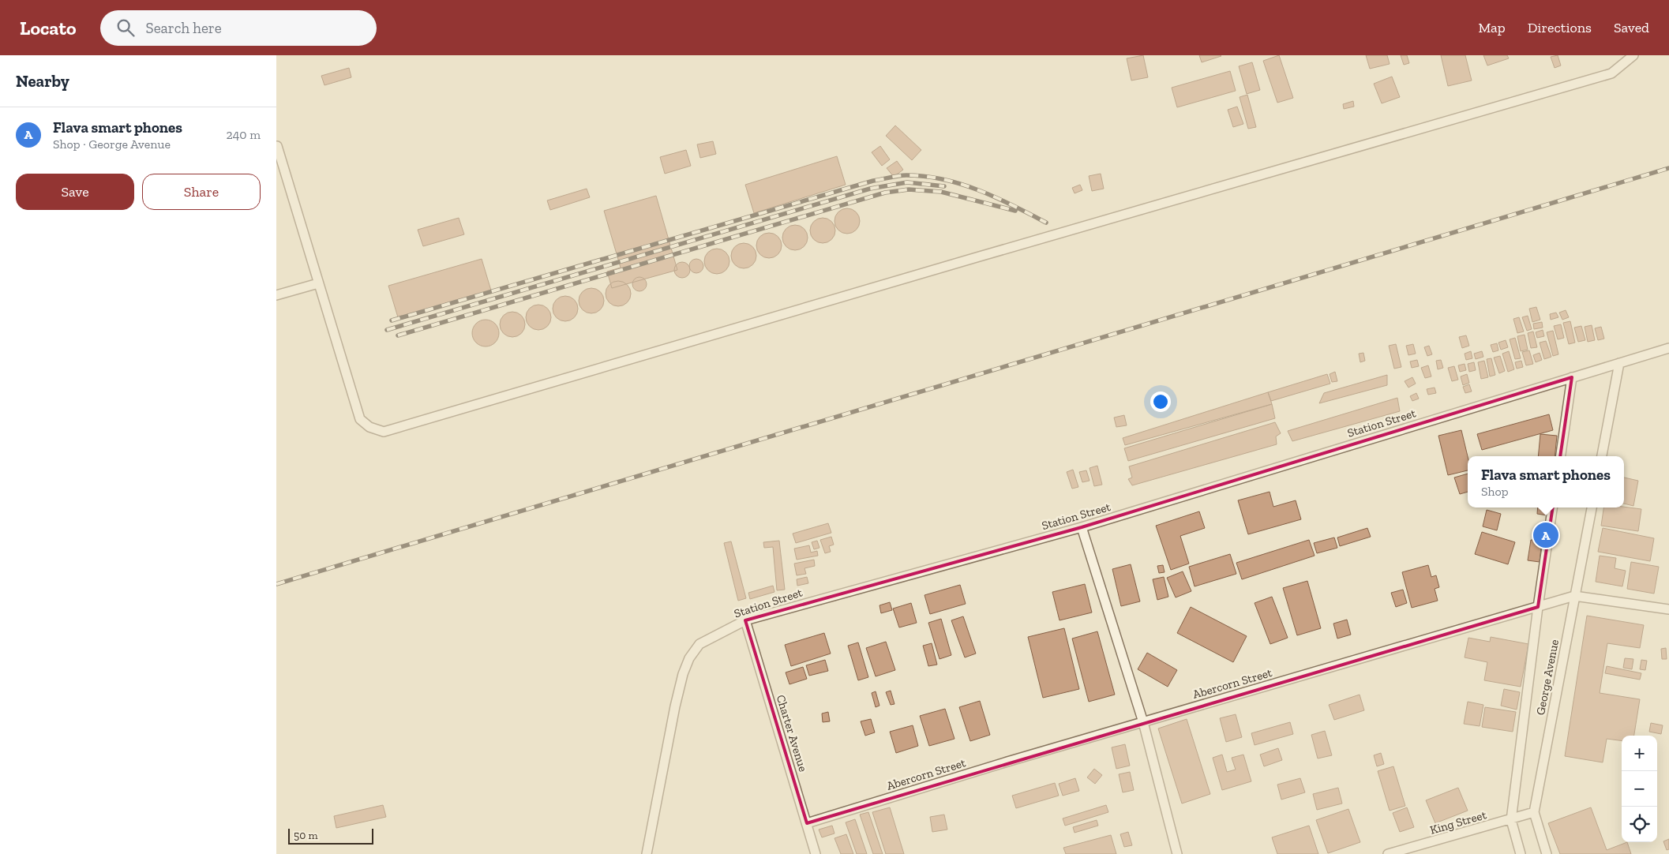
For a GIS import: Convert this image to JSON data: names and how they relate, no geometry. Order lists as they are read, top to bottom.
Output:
{
  "streets": {
    "street": [
      "Station Street",
      "George Avenue",
      "Abercorn Street",
      "Charter Avenue",
      "King Street"
    ]
  },
  "crossings": [
    ["Station Street", "Charter Avenue"],
    ["George Avenue", "Abercorn Street"],
    ["George Avenue", "King Street"],
    ["Abercorn Street", "Charter Avenue"]
  ],
  "scale_bar": "50 m",
  "page": {
    "header": "Locato",
    "search": "Search here",
    "nav": ["Map", "Directions", "Saved"],
    "heading": "Nearby",
    "list": [
      {
        "mark": "A",
        "name": "Flava smart phones",
        "note": "Shop · George Avenue",
        "value": "240 m"
      }
    ],
    "buttons": ["Save", "Share"],
    "popup": ["Flava smart phones", "Shop"],
    "pins": "A",
    "map_buttons": ["+", "−"],
    "scale": "50 m"
  }
}
